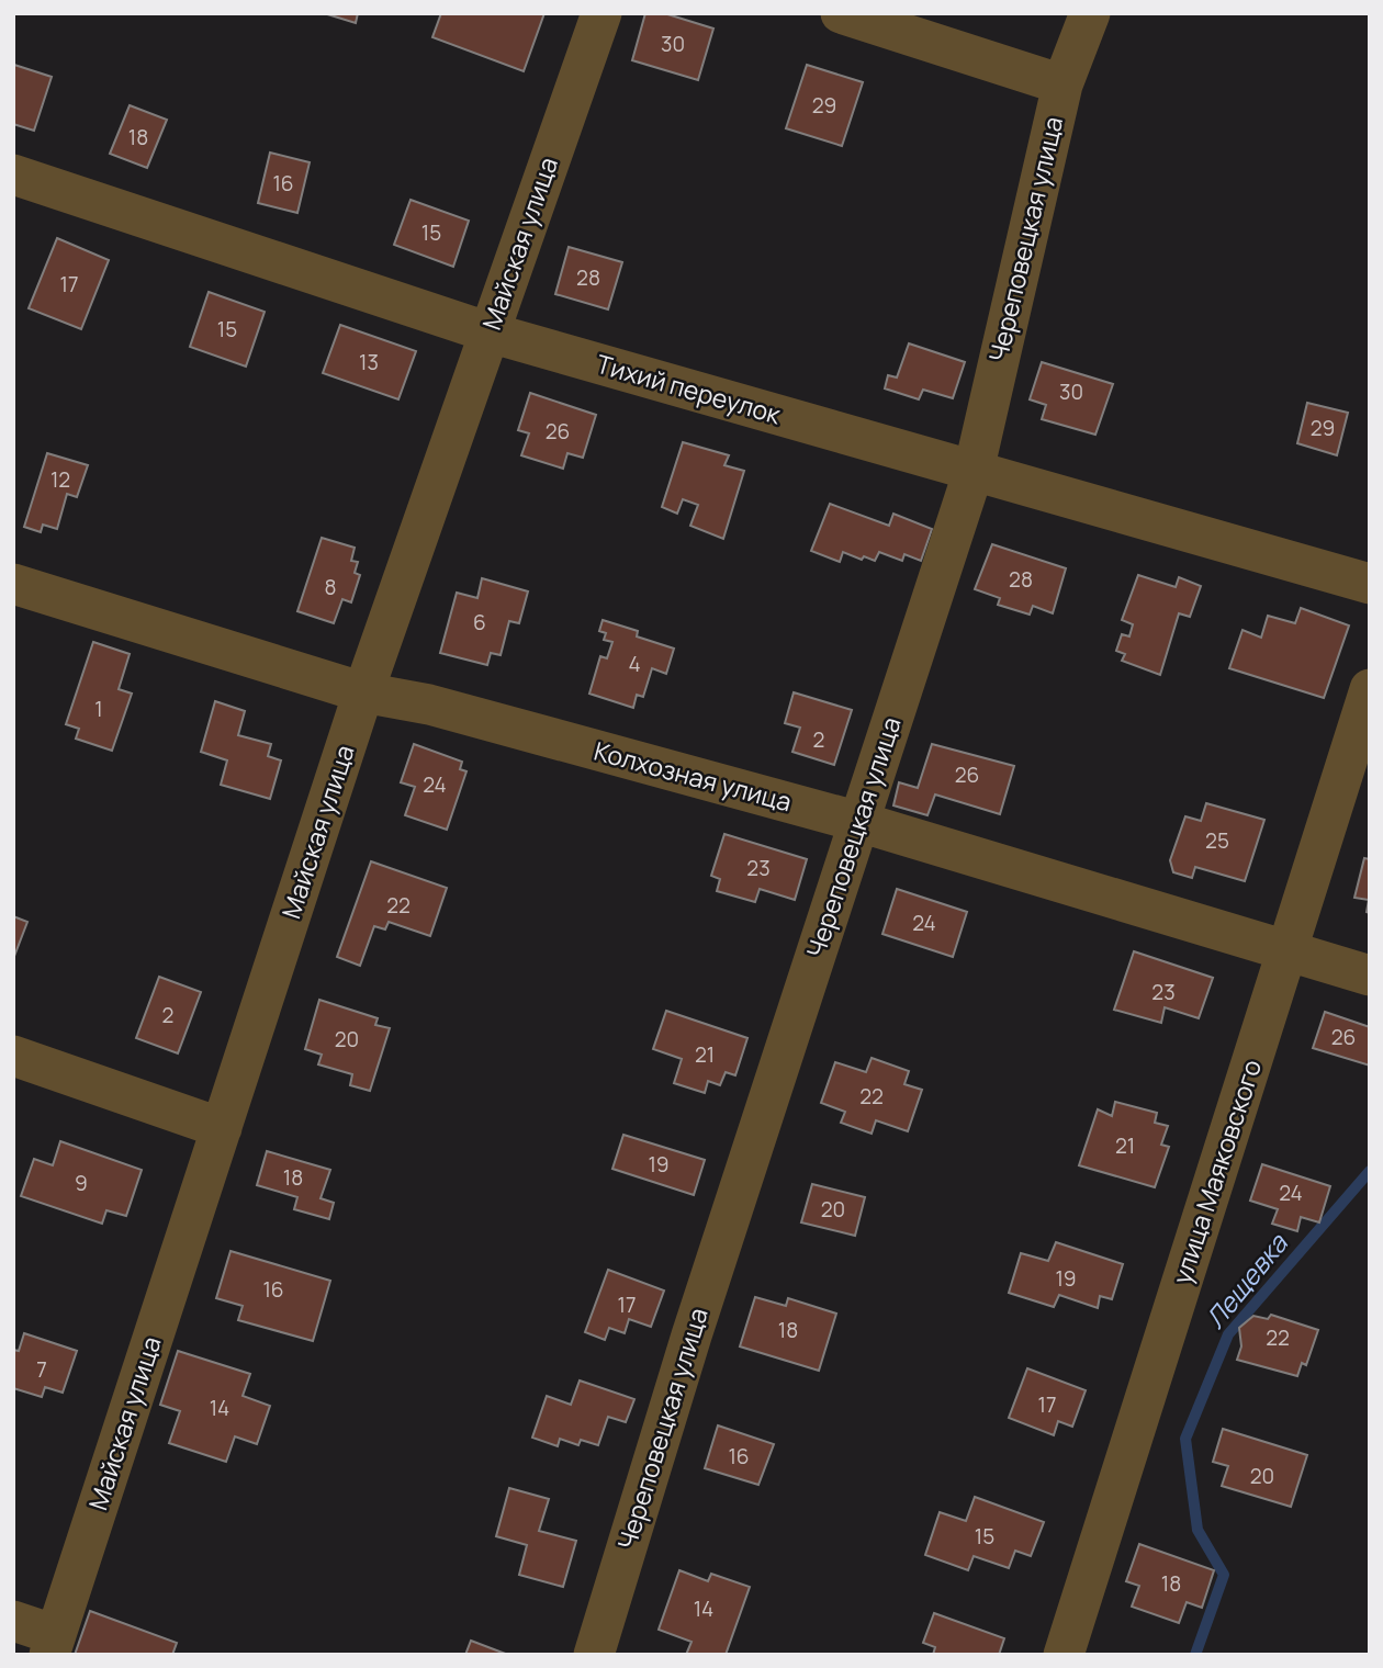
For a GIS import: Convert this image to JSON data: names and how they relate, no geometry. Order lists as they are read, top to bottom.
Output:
{
  "streets": {
    "street": [
      "Череповецкая улица",
      "Майская улица",
      "Тихий переулок",
      "Колхозная улица",
      "улица Маяковского"
    ]
  },
  "crossings": [
    ["Череповецкая улица", "Тихий переулок"],
    ["Череповецкая улица", "Колхозная улица"],
    ["Майская улица", "Тихий переулок"],
    ["Майская улица", "Колхозная улица"],
    ["Колхозная улица", "улица Маяковского"]
  ],
  "water": ["Лещевка"],
  "house_numbers": [
    "30",
    "29",
    "18",
    "16",
    "15",
    "28",
    "17",
    "15",
    "13",
    "30",
    "29",
    "26",
    "12",
    "28",
    "8",
    "6",
    "4",
    "1",
    "2",
    "26",
    "24",
    "25",
    "23",
    "22",
    "24",
    "23",
    "2",
    "26",
    "20",
    "21",
    "22",
    "21",
    "19",
    "18",
    "9",
    "24",
    "20",
    "19",
    "16",
    "17",
    "18",
    "22",
    "7",
    "17",
    "14",
    "16",
    "20",
    "15",
    "18",
    "14"
  ]
}
